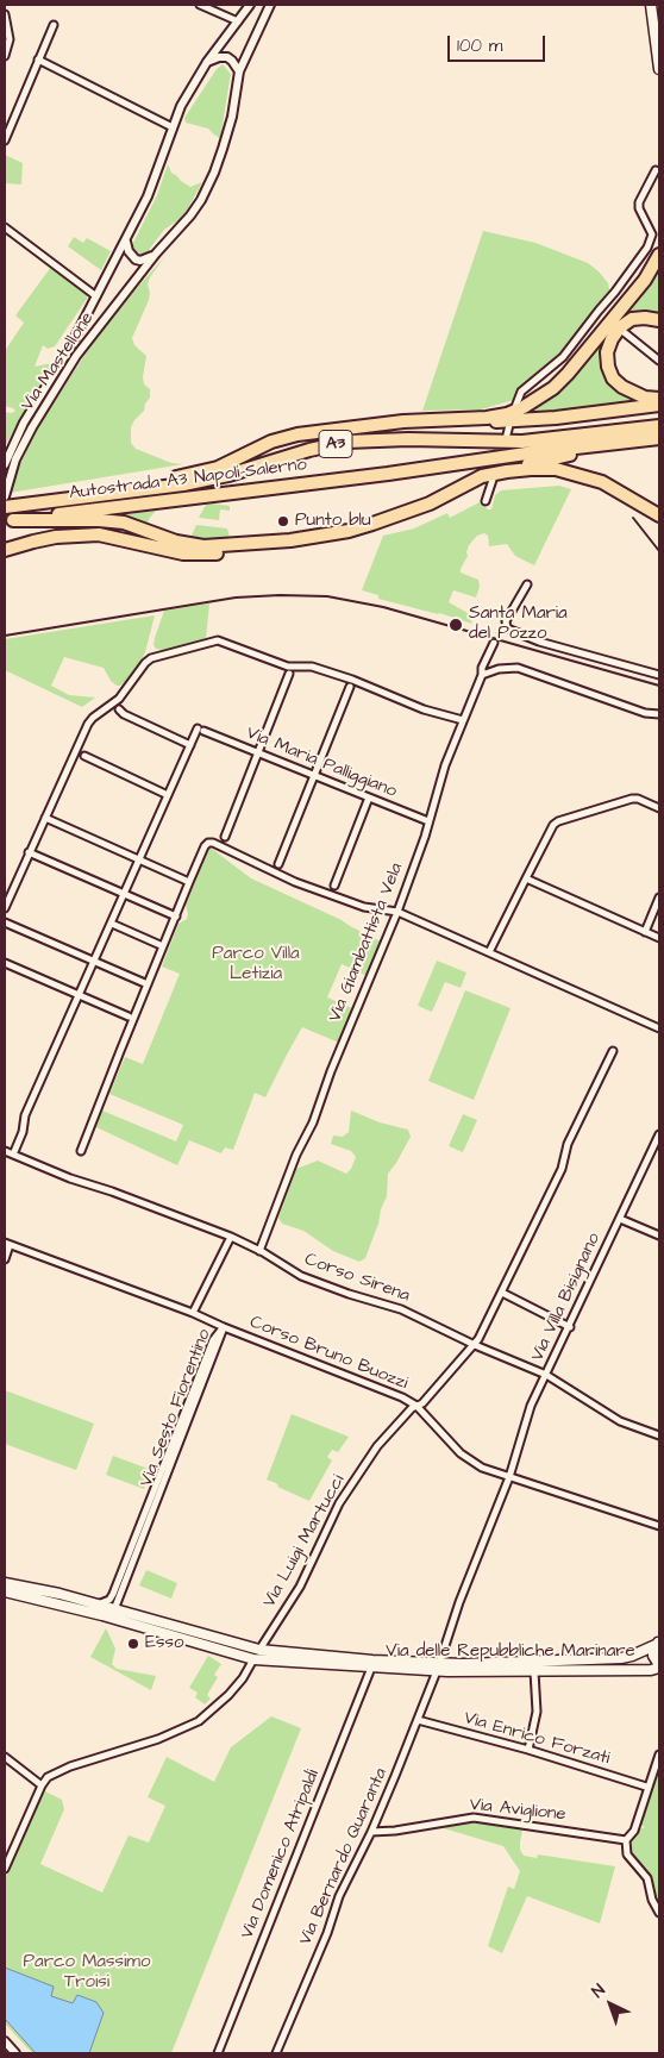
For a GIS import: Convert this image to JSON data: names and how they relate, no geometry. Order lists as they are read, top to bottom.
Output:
{
  "streets": {
    "highway": ["A3", "Autostrada A3 Napoli-Salerno"],
    "main road": ["Via delle Repubbliche Marinare"],
    "street": [
      "Via Mastellone",
      "Via Maria Palliggiano",
      "Via Giambattista Vela",
      "Corso Sirena",
      "Via Villa Bisignano",
      "Corso Bruno Buozzi",
      "Via Sesto Fiorentino",
      "Via Luigi Martucci",
      "Via Enrico Forzati",
      "Via Aviglione",
      "Via Domenico Atripaldi",
      "Via Bernardo Quaranta"
    ]
  },
  "crossings": [
    ["A3", "Autostrada A3 Napoli-Salerno"],
    ["Via Maria Palliggiano", "Via Giambattista Vela"],
    ["Via Giambattista Vela", "Corso Sirena"],
    ["Corso Sirena", "Via Villa Bisignano"],
    ["Corso Sirena", "Via Luigi Martucci"],
    ["Via Villa Bisignano", "Corso Bruno Buozzi"],
    ["Via Villa Bisignano", "Via Bernardo Quaranta"],
    ["Corso Bruno Buozzi", "Via Sesto Fiorentino"],
    ["Corso Bruno Buozzi", "Via Luigi Martucci"],
    ["Corso Bruno Buozzi", "Via Bernardo Quaranta"],
    ["Via Sesto Fiorentino", "Via delle Repubbliche Marinare"],
    ["Via Luigi Martucci", "Via delle Repubbliche Marinare"],
    ["Via delle Repubbliche Marinare", "Via Domenico Atripaldi"],
    ["Via delle Repubbliche Marinare", "Via Bernardo Quaranta"],
    ["Via Enrico Forzati", "Via Bernardo Quaranta"],
    ["Via Aviglione", "Via Bernardo Quaranta"]
  ],
  "parks": ["Parco Villa Letizia", "Parco Massimo Troisi"],
  "places": ["Punto blu", "Santa Maria del Pozzo", "Esso"],
  "scale_bar": "100 m",
  "north": "top left"
}
